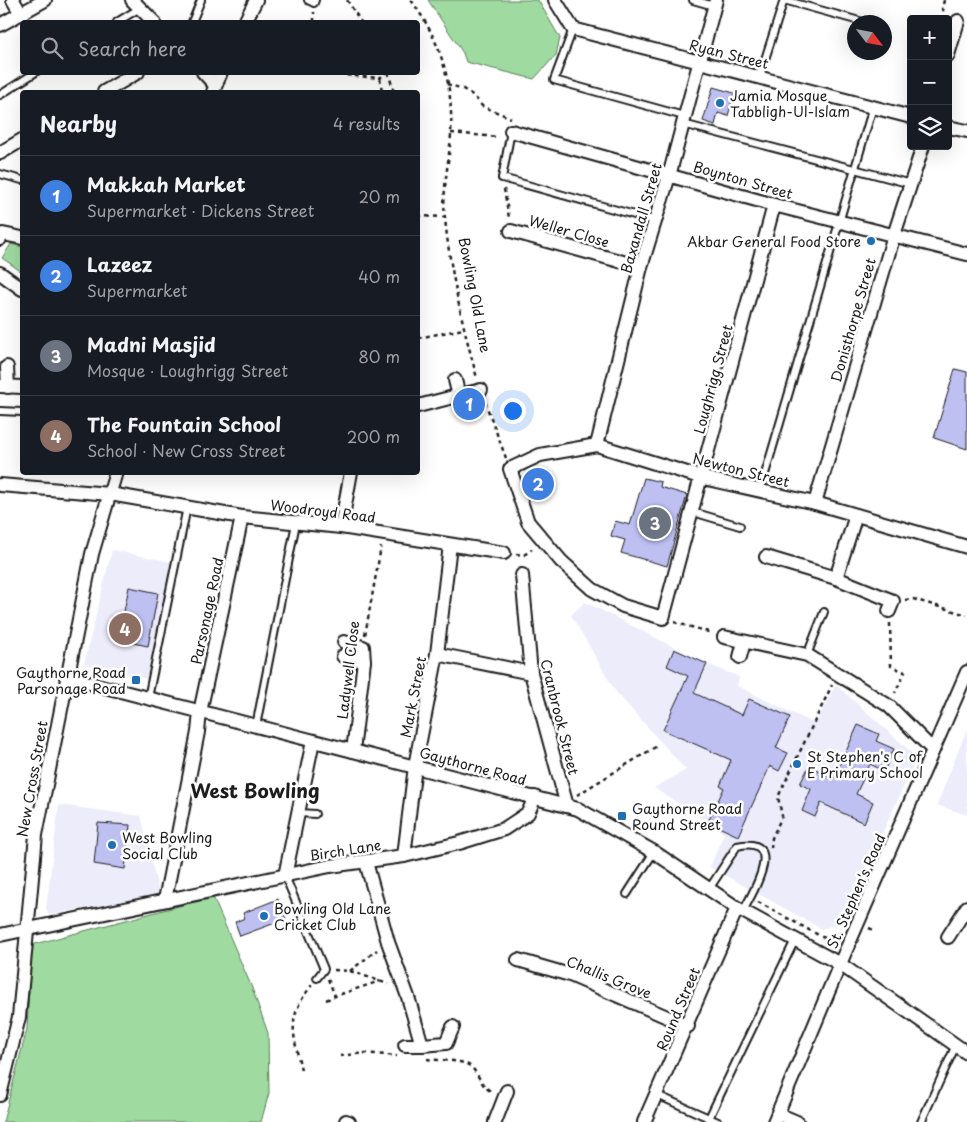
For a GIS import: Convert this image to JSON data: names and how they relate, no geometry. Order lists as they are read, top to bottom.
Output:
{
  "streets": {
    "street": [
      "Ryan Street",
      "Boynton Street",
      "Baxandall Street",
      "Weller Close",
      "Donisthorpe Street",
      "Loughrigg Street",
      "Newton Street",
      "Woodroyd Road",
      "Parsonage Road",
      "Ladywell Close",
      "Mark Street",
      "Cranbrook Street",
      "Gaythorne Road",
      "New Cross Street",
      "Birch Lane",
      "St. Stephen's Road",
      "Challis Grove",
      "Round Street"
    ],
    "path": ["Bowling Old Lane"]
  },
  "crossings": [
    ["Ryan Street", "Baxandall Street"],
    ["Boynton Street", "Baxandall Street"],
    ["Boynton Street", "Donisthorpe Street"],
    ["Boynton Street", "Loughrigg Street"],
    ["Baxandall Street", "Weller Close"],
    ["Baxandall Street", "Newton Street"],
    ["Bowling Old Lane", "Newton Street"],
    ["Donisthorpe Street", "Newton Street"],
    ["Loughrigg Street", "Newton Street"],
    ["Woodroyd Road", "Parsonage Road"],
    ["Woodroyd Road", "Ladywell Close"],
    ["Woodroyd Road", "Mark Street"],
    ["Woodroyd Road", "New Cross Street"],
    ["Parsonage Road", "Gaythorne Road"],
    ["Parsonage Road", "Birch Lane"],
    ["Ladywell Close", "Gaythorne Road"],
    ["Mark Street", "Gaythorne Road"],
    ["Mark Street", "Birch Lane"],
    ["Cranbrook Street", "Gaythorne Road"],
    ["Gaythorne Road", "New Cross Street"],
    ["Gaythorne Road", "Birch Lane"],
    ["Gaythorne Road", "St. Stephen's Road"],
    ["Gaythorne Road", "Round Street"],
    ["New Cross Street", "Birch Lane"],
    ["Challis Grove", "Round Street"]
  ],
  "districts": ["West Bowling"],
  "places": {
    "other": [
      "Jamia Mosque Tabbligh-Ul-Islam",
      "Akbar General Food Store",
      "St Stephen's C of E Primary School",
      "West Bowling Social Club",
      "Bowling Old Lane Cricket Club"
    ],
    "transit": ["Gaythorne Road Parsonage Road", "Gaythorne Road Round Street"]
  },
  "north": "bottom right",
  "page": {
    "map_buttons": ["+", "−"],
    "search": "Search here",
    "heading": ["Nearby", "4 results"],
    "list": [
      {
        "mark": "1",
        "name": "Makkah Market",
        "note": "Supermarket · Dickens Street",
        "value": "20 m"
      },
      {
        "mark": "2",
        "name": "Lazeez",
        "note": "Supermarket",
        "value": "40 m"
      },
      {
        "mark": "3",
        "name": "Madni Masjid",
        "note": "Mosque · Loughrigg Street",
        "value": "80 m"
      },
      {
        "mark": "4",
        "name": "The Fountain School",
        "note": "School · New Cross Street",
        "value": "200 m"
      }
    ],
    "pins": [
      "1",
      "2",
      "3",
      "4"
    ]
  }
}
